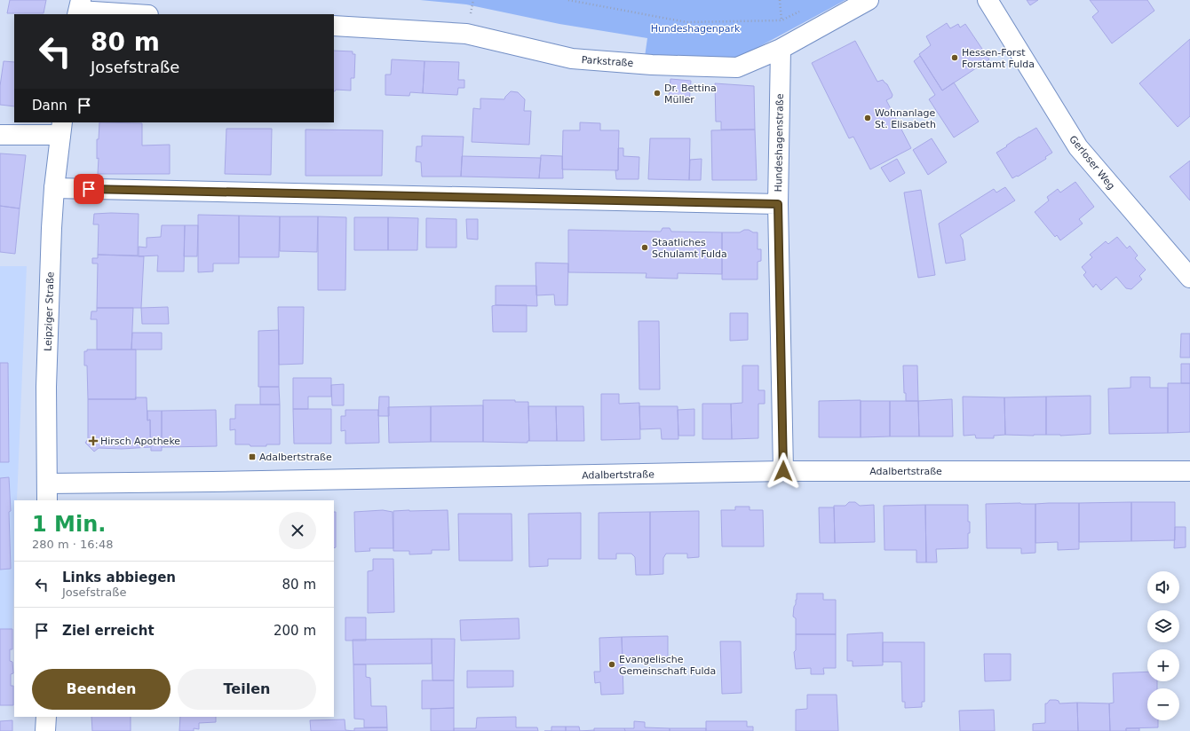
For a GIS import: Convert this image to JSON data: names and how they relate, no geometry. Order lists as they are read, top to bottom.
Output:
{
  "streets": {
    "street": [
      "Parkstraße",
      "Hundeshagenstraße",
      "Gerloser Weg",
      "Leipziger Straße",
      "Adalbertstraße"
    ]
  },
  "crossings": [
    ["Parkstraße", "Hundeshagenstraße"],
    ["Hundeshagenstraße", "Adalbertstraße"],
    ["Leipziger Straße", "Adalbertstraße"]
  ],
  "parks": ["Hundeshagenpark"],
  "places": {
    "other": [
      "Hessen-Forst Forstamt Fulda",
      "Dr. Bettina Müller",
      "Wohnanlage St. Elisabeth",
      "Staatliches Schulamt Fulda",
      "Evangelische Gemeinschaft Fulda"
    ],
    "health": ["Hirsch Apotheke"],
    "transit": ["Adalbertstraße"]
  },
  "page": {
    "turn": ["80 m", "Josefstraße"],
    "then": "Dann",
    "heading": ["1 Min.", "280 m · 16:48"],
    "list": [
      {
        "name": "Links abbiegen",
        "note": "Josefstraße",
        "value": "80 m"
      },
      {
        "name": "Ziel erreicht",
        "value": "200 m"
      }
    ],
    "map_buttons": ["+", "−"],
    "buttons": ["Beenden", "Teilen"]
  }
}
